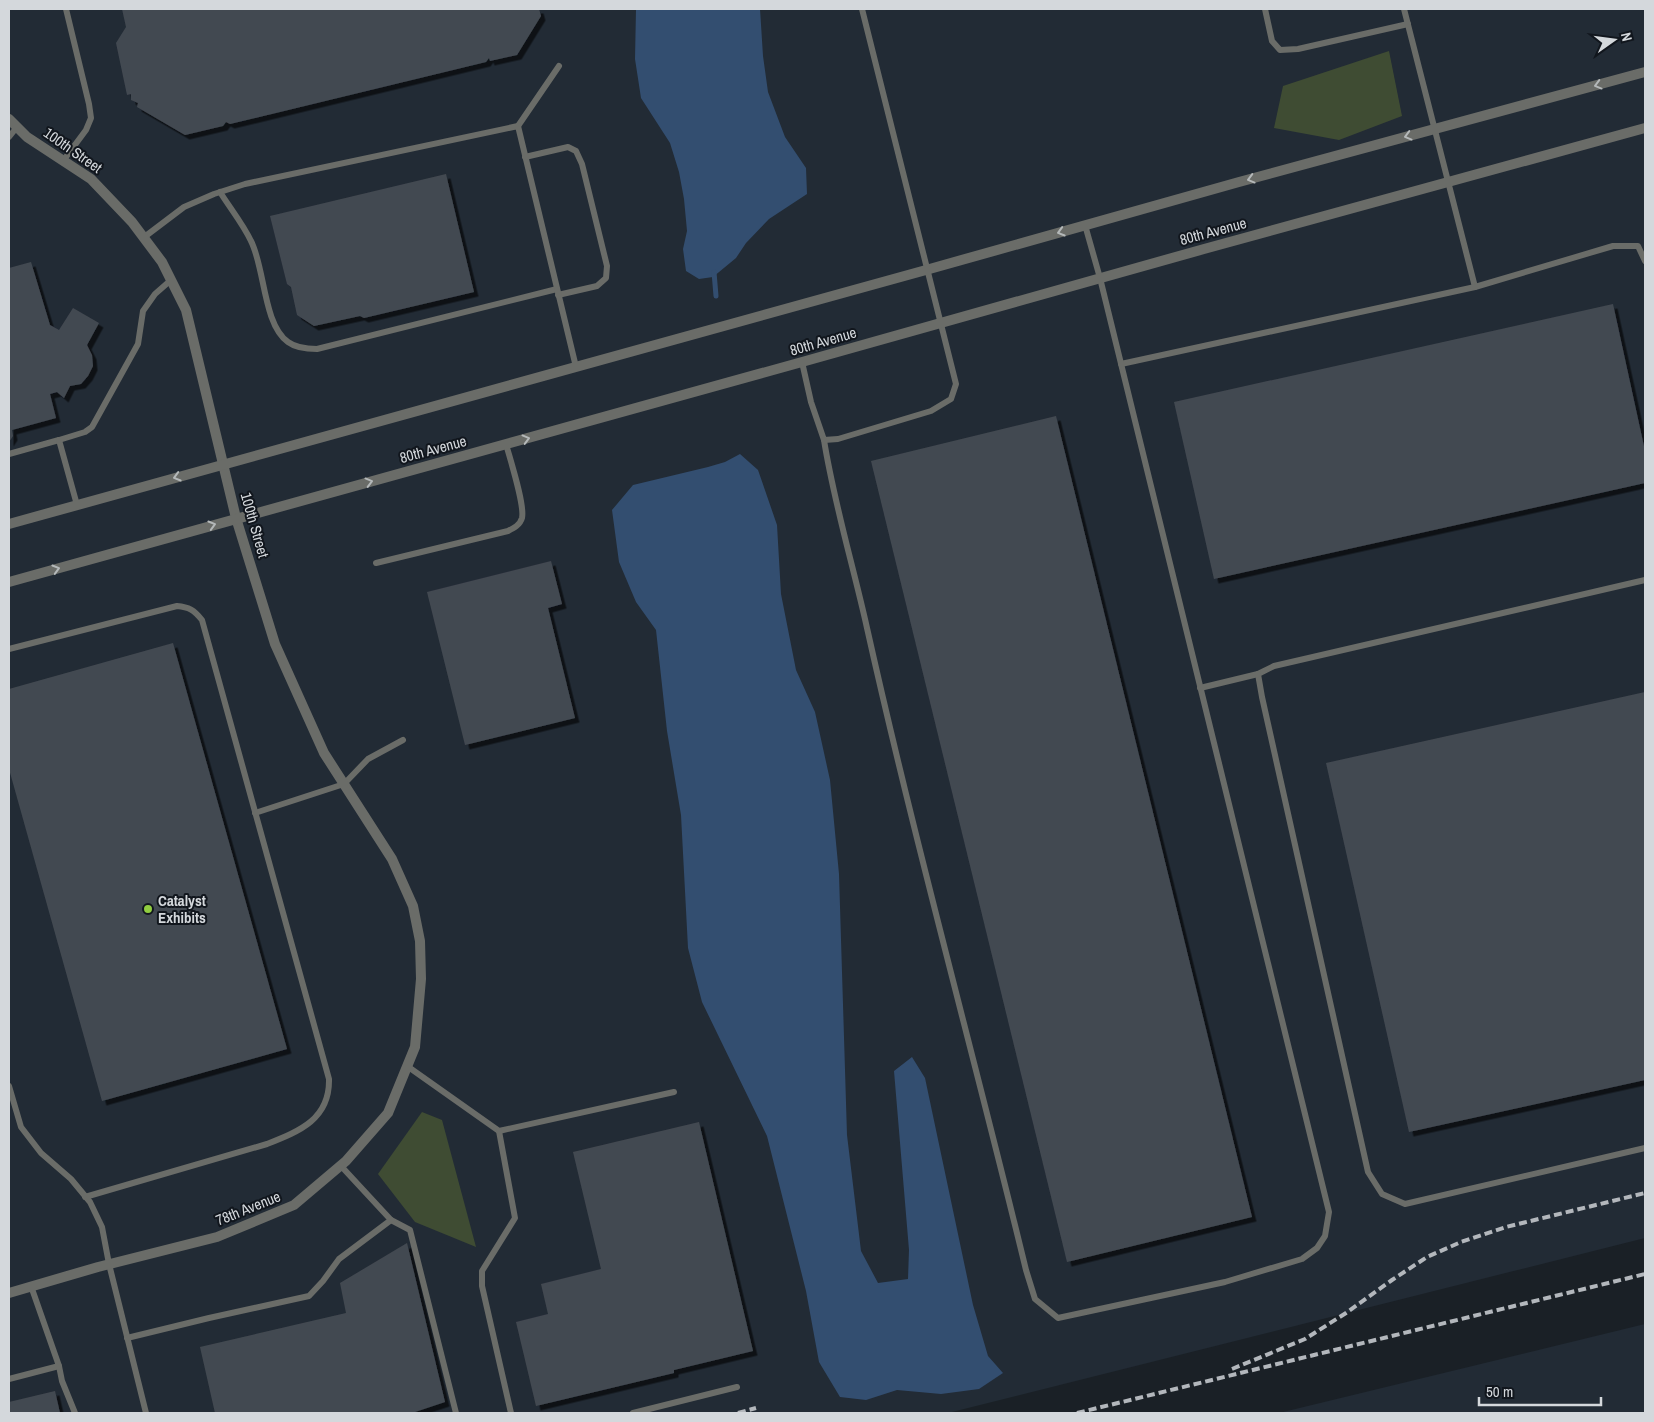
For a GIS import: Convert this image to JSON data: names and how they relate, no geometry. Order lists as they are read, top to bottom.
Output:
{
  "streets": {
    "street": ["100th Street", "80th Avenue", "78th Avenue"]
  },
  "crossings": [
    ["100th Street", "80th Avenue"],
    ["100th Street", "78th Avenue"]
  ],
  "places": ["Catalyst Exhibits"],
  "scale_bar": "50 m",
  "north": "right"
}
